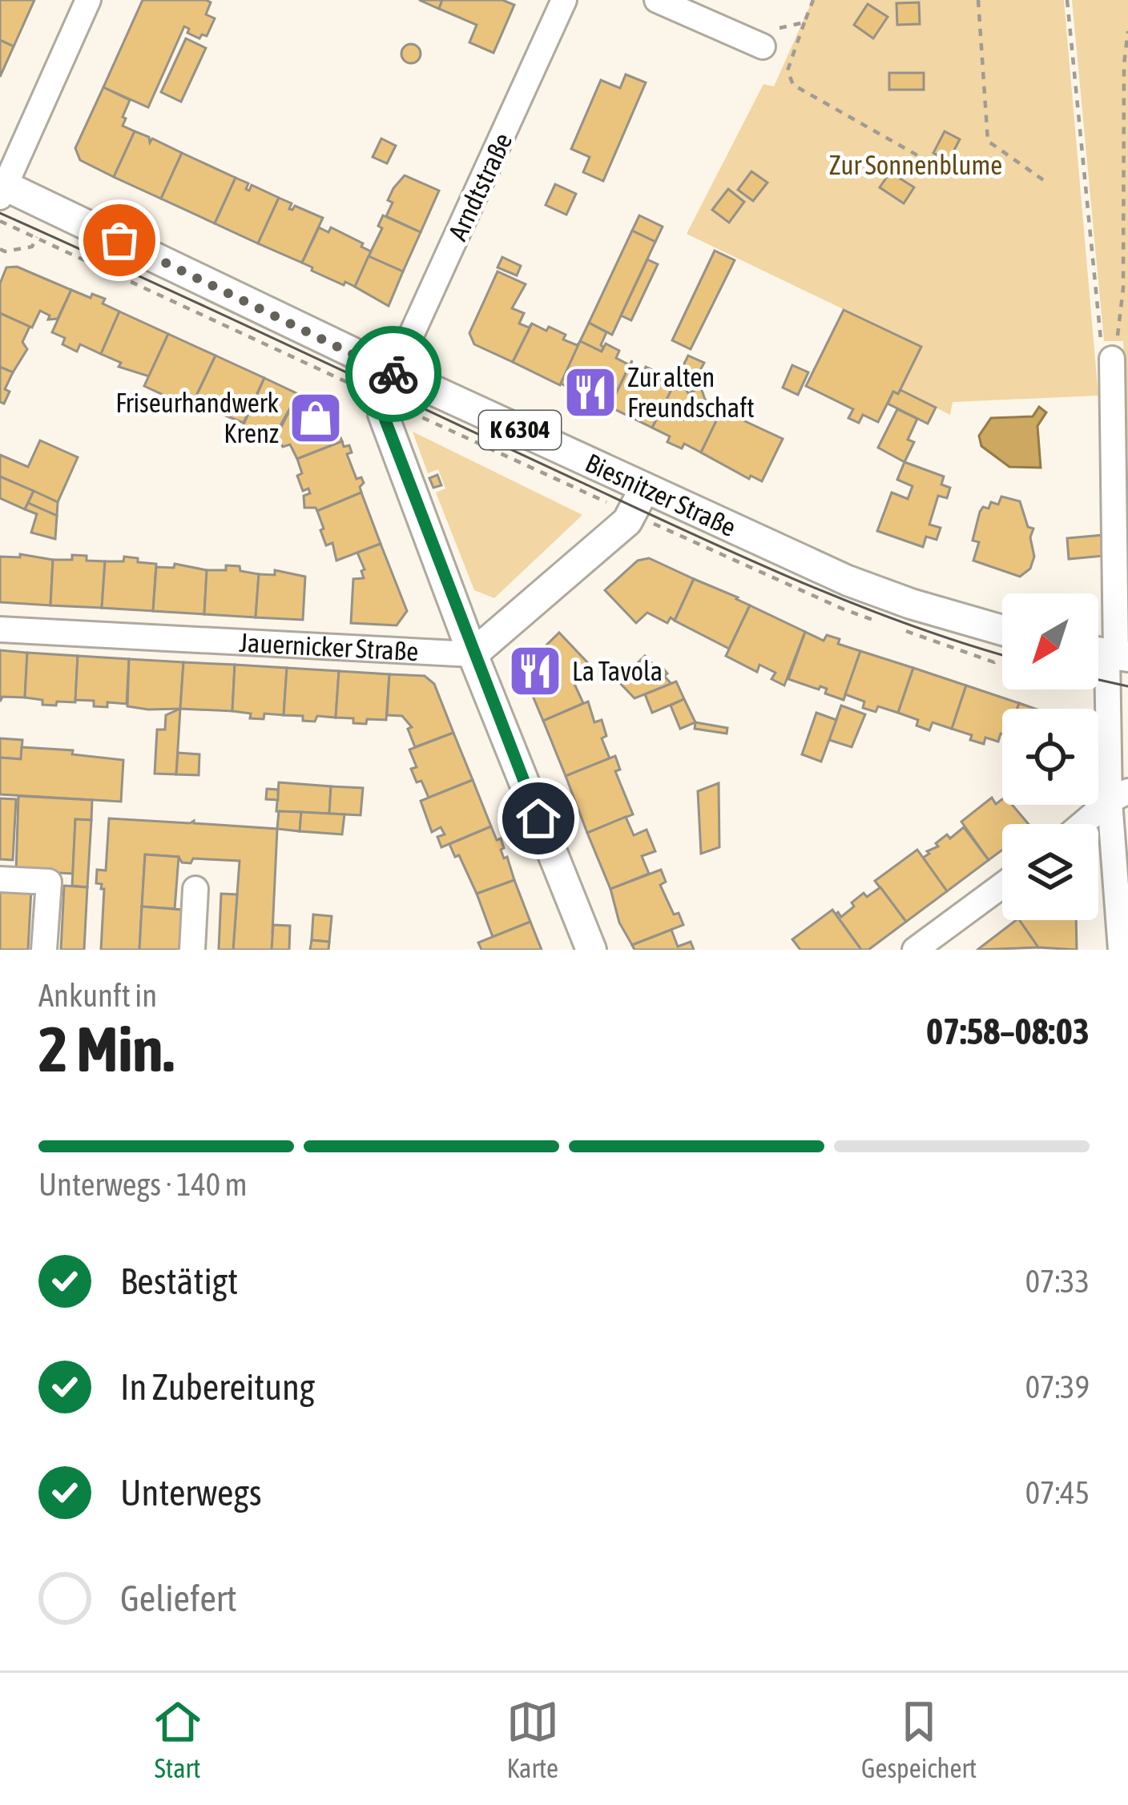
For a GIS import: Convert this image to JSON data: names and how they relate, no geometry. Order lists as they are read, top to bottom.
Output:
{
  "streets": {
    "main road": ["K 6304", "Biesnitzer Straße"],
    "street": ["Arndtstraße", "Jauernicker Straße"]
  },
  "crossings": [
    ["Arndtstraße", "Biesnitzer Straße"]
  ],
  "parks": ["Zur Sonnenblume"],
  "places": {
    "restaurant": ["Zur alten Freundschaft", "La Tavola"],
    "shop": ["Friseurhandwerk Krenz"]
  },
  "north": "bottom left",
  "page": {
    "heading": ["2 Min.", "Ankunft in", "07:58–08:03"],
    "bar": "Unterwegs · 140 m",
    "list": [
      ["Bestätigt", "07:33"],
      ["In Zubereitung", "07:39"],
      ["Unterwegs", "07:45"],
      "Geliefert"
    ],
    "tabs": ["Start", "Karte", "Gespeichert"]
  }
}
